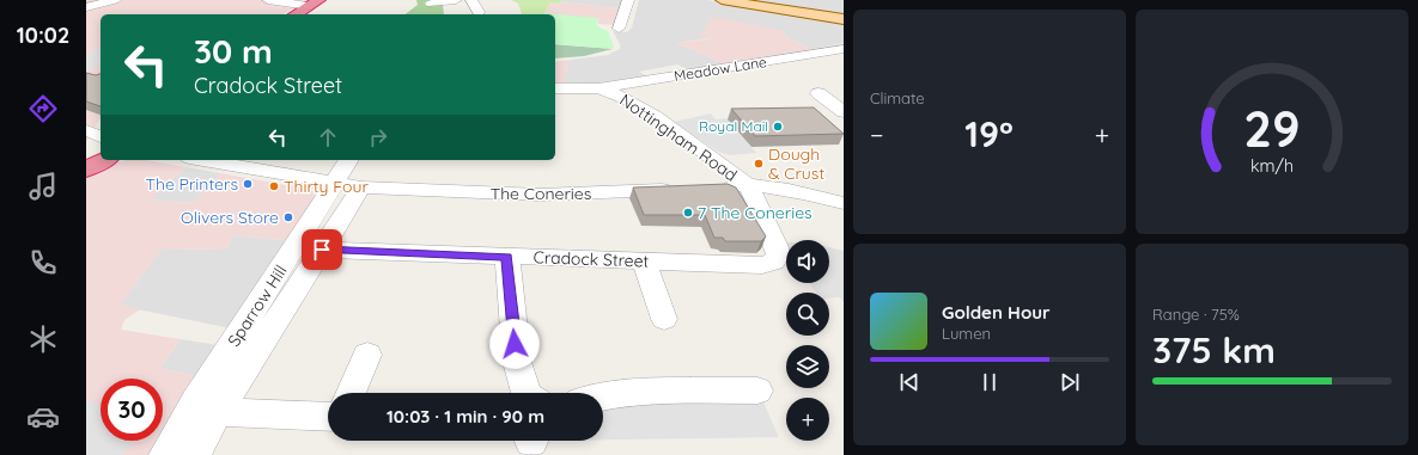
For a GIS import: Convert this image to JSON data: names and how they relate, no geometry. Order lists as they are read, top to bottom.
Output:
{
  "streets": {
    "street": [
      "Meadow Lane",
      "Nottingham Road",
      "The Coneries",
      "Cradock Street",
      "Sparrow Hill"
    ]
  },
  "crossings": [
    ["Meadow Lane", "Nottingham Road"],
    ["Nottingham Road", "Cradock Street"],
    ["The Coneries", "Sparrow Hill"],
    ["Cradock Street", "Sparrow Hill"]
  ],
  "places": [
    "Royal Mail",
    "Dough & Crust",
    "The Printers",
    "Thirty Four",
    "7 The Coneries",
    "Olivers Store"
  ],
  "page": {
    "tabs": "10:02",
    "tile": [
      "Climate",
      ["Range · 75%", "375 km"]
    ],
    "turn": ["30 m", "Cradock Street"],
    "heat": ["−", "19°", "+"],
    "map_buttons": "+",
    "song": ["Golden Hour", "Lumen"],
    "limit": "30",
    "trip": "10:03 · 1 min · 90 m",
    "gauge": ["29", "km/h"]
  }
}
